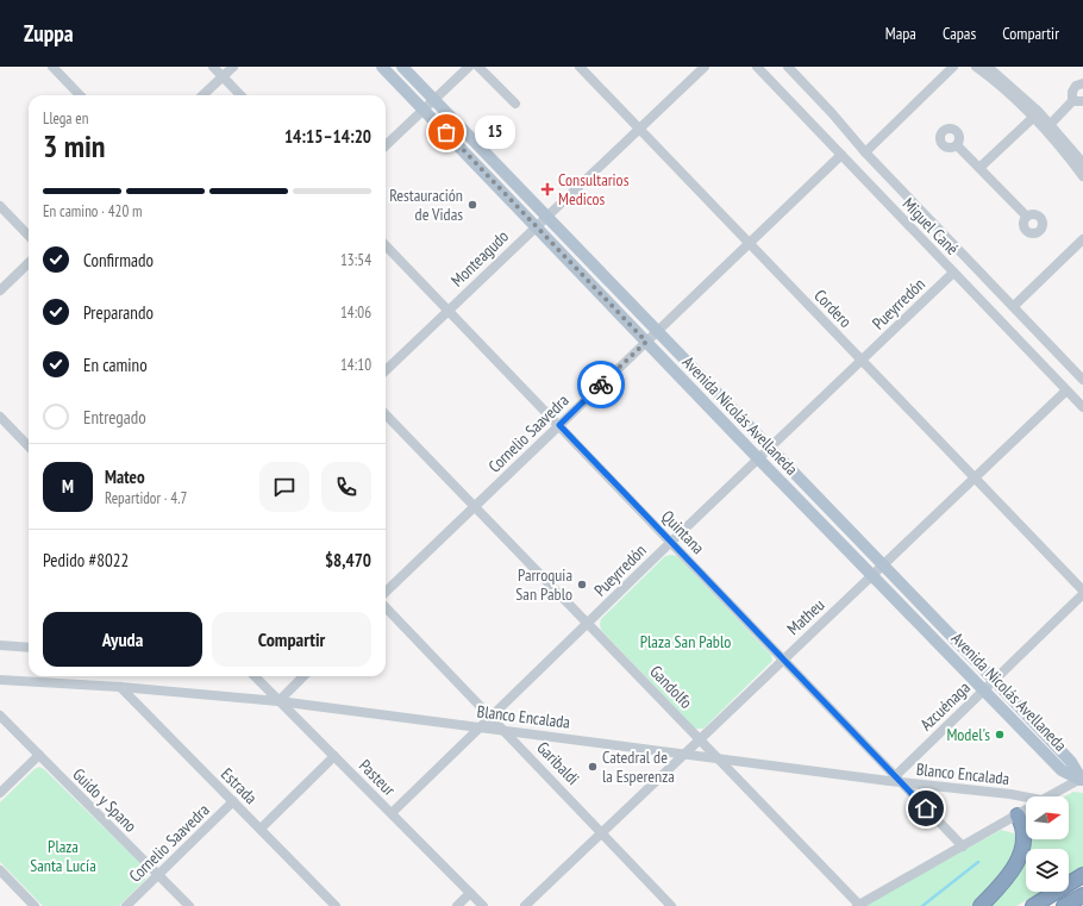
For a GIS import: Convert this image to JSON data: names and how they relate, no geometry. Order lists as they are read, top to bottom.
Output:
{
  "streets": {
    "main road": ["Avenida Nicolás Avellaneda"],
    "street": [
      "Miguel Cané",
      "Monteagudo",
      "Pueyrredón",
      "Cordero",
      "Cornelio Saavedra",
      "Quintana",
      "Matheu",
      "Gandolfo",
      "Azcuénaga",
      "Blanco Encalada",
      "Garibaldi",
      "Pasteur",
      "Estrada",
      "Guido y Spano"
    ]
  },
  "crossings": [
    ["Miguel Cané", "Pueyrredón"],
    ["Miguel Cané", "Cornelio Saavedra"],
    ["Miguel Cané", "Matheu"],
    ["Monteagudo", "Cordero"],
    ["Monteagudo", "Avenida Nicolás Avellaneda"],
    ["Monteagudo", "Quintana"],
    ["Pueyrredón", "Cordero"],
    ["Pueyrredón", "Avenida Nicolás Avellaneda"],
    ["Pueyrredón", "Quintana"],
    ["Pueyrredón", "Gandolfo"],
    ["Pueyrredón", "Blanco Encalada"],
    ["Pueyrredón", "Garibaldi"],
    ["Pueyrredón", "Pasteur"],
    ["Cordero", "Cornelio Saavedra"],
    ["Cordero", "Matheu"],
    ["Cordero", "Azcuénaga"],
    ["Avenida Nicolás Avellaneda", "Cornelio Saavedra"],
    ["Avenida Nicolás Avellaneda", "Matheu"],
    ["Avenida Nicolás Avellaneda", "Azcuénaga"],
    ["Cornelio Saavedra", "Quintana"],
    ["Cornelio Saavedra", "Gandolfo"],
    ["Cornelio Saavedra", "Estrada"],
    ["Cornelio Saavedra", "Guido y Spano"],
    ["Quintana", "Matheu"],
    ["Quintana", "Azcuénaga"],
    ["Quintana", "Blanco Encalada"],
    ["Matheu", "Gandolfo"],
    ["Matheu", "Blanco Encalada"],
    ["Matheu", "Garibaldi"],
    ["Gandolfo", "Blanco Encalada"],
    ["Azcuénaga", "Blanco Encalada"],
    ["Blanco Encalada", "Garibaldi"],
    ["Blanco Encalada", "Pasteur"],
    ["Blanco Encalada", "Estrada"]
  ],
  "parks": ["Plaza San Pablo", "Plaza Santa Lucía"],
  "places": {
    "other": [
      "15",
      "Restauración de Vidas",
      "Parroquia San Pablo",
      "Model's",
      "Catedral de la Esperenza"
    ],
    "health": ["Consultarios Medicos"]
  },
  "north": "right",
  "page": {
    "header": "Zuppa",
    "nav": ["Mapa", "Capas", "Compartir"],
    "heading": ["3 min", "Llega en", "14:15–14:20"],
    "panel": [
      "Mateo",
      "Repartidor · 4.7",
      "Pedido #8022",
      "$8,470"
    ],
    "bubble": "15",
    "bar": "En camino · 420 m",
    "list": [
      ["Confirmado", "13:54"],
      ["Preparando", "14:06"],
      ["En camino", "14:10"],
      "Entregado"
    ],
    "round": "M",
    "buttons": ["Ayuda", "Compartir"]
  }
}
